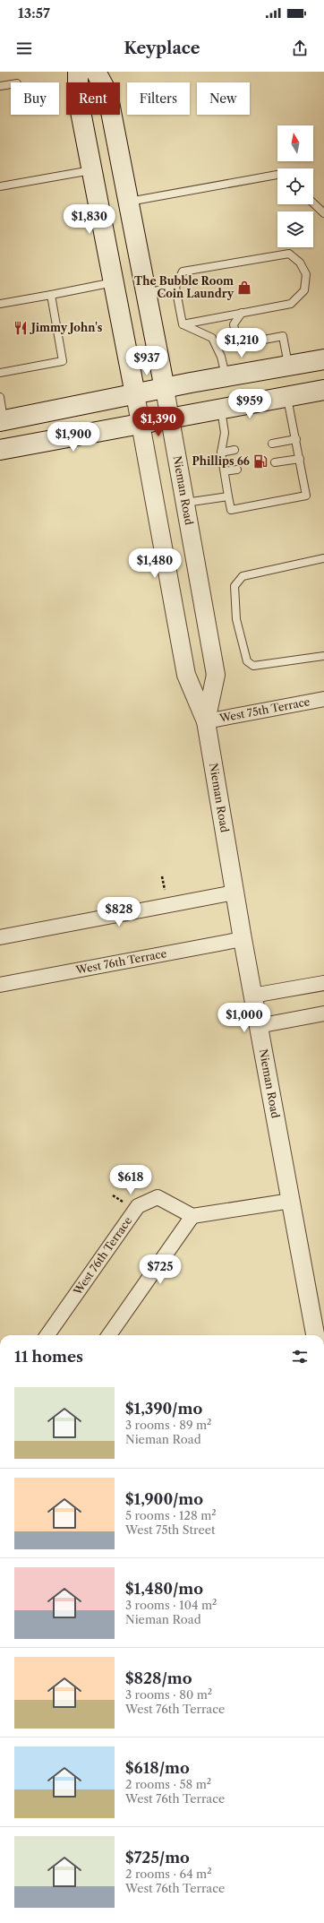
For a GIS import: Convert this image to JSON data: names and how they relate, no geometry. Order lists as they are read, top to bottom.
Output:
{
  "streets": {
    "main road": ["Nieman Road"],
    "street": ["West 75th Terrace", "West 76th Terrace"]
  },
  "crossings": [
    ["Nieman Road", "West 75th Terrace"],
    ["Nieman Road", "West 76th Terrace"]
  ],
  "places": {
    "shop": ["The Bubble Room Coin Laundry"],
    "restaurant": ["Jimmy John's"],
    "fuel station": ["Phillips 66"]
  },
  "north": "top",
  "page": {
    "status": "13:57",
    "header": "Keyplace",
    "chip": [
      "Buy",
      "Rent",
      "Filters",
      "New"
    ],
    "price": [
      "$1,830",
      "$1,210",
      "$937",
      "$959",
      "$1,390",
      "$1,900",
      "$1,480",
      "$828",
      "$1,000",
      "$618",
      "$725"
    ],
    "heading": "11 homes",
    "list": [
      {
        "name": "$1,390/mo",
        "note": "3 rooms · 89 m² · Nieman Road"
      },
      {
        "name": "$1,900/mo",
        "note": "5 rooms · 128 m² · West 75th Street"
      },
      {
        "name": "$1,480/mo",
        "note": "3 rooms · 104 m² · Nieman Road"
      },
      {
        "name": "$828/mo",
        "note": "3 rooms · 80 m² · West 76th Terrace"
      },
      {
        "name": "$618/mo",
        "note": "2 rooms · 58 m² · West 76th Terrace"
      },
      {
        "name": "$725/mo",
        "note": "2 rooms · 64 m² · West 76th Terrace"
      }
    ]
  }
}
